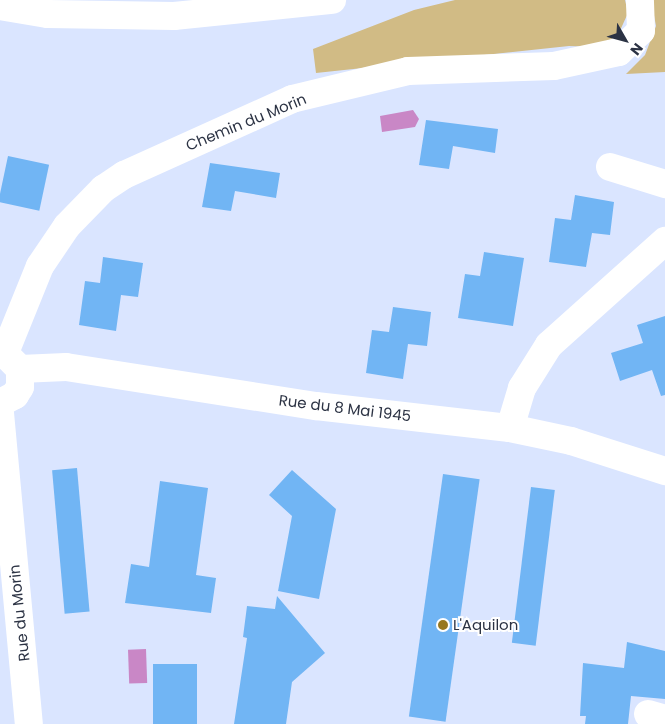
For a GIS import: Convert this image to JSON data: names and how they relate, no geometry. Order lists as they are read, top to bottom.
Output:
{
  "streets": {
    "street": ["Chemin du Morin", "Rue du 8 Mai 1945", "Rue du Morin"]
  },
  "crossings": [
    ["Chemin du Morin", "Rue du 8 Mai 1945"]
  ],
  "places": ["L'Aquilon"],
  "north": "bottom right"
}
